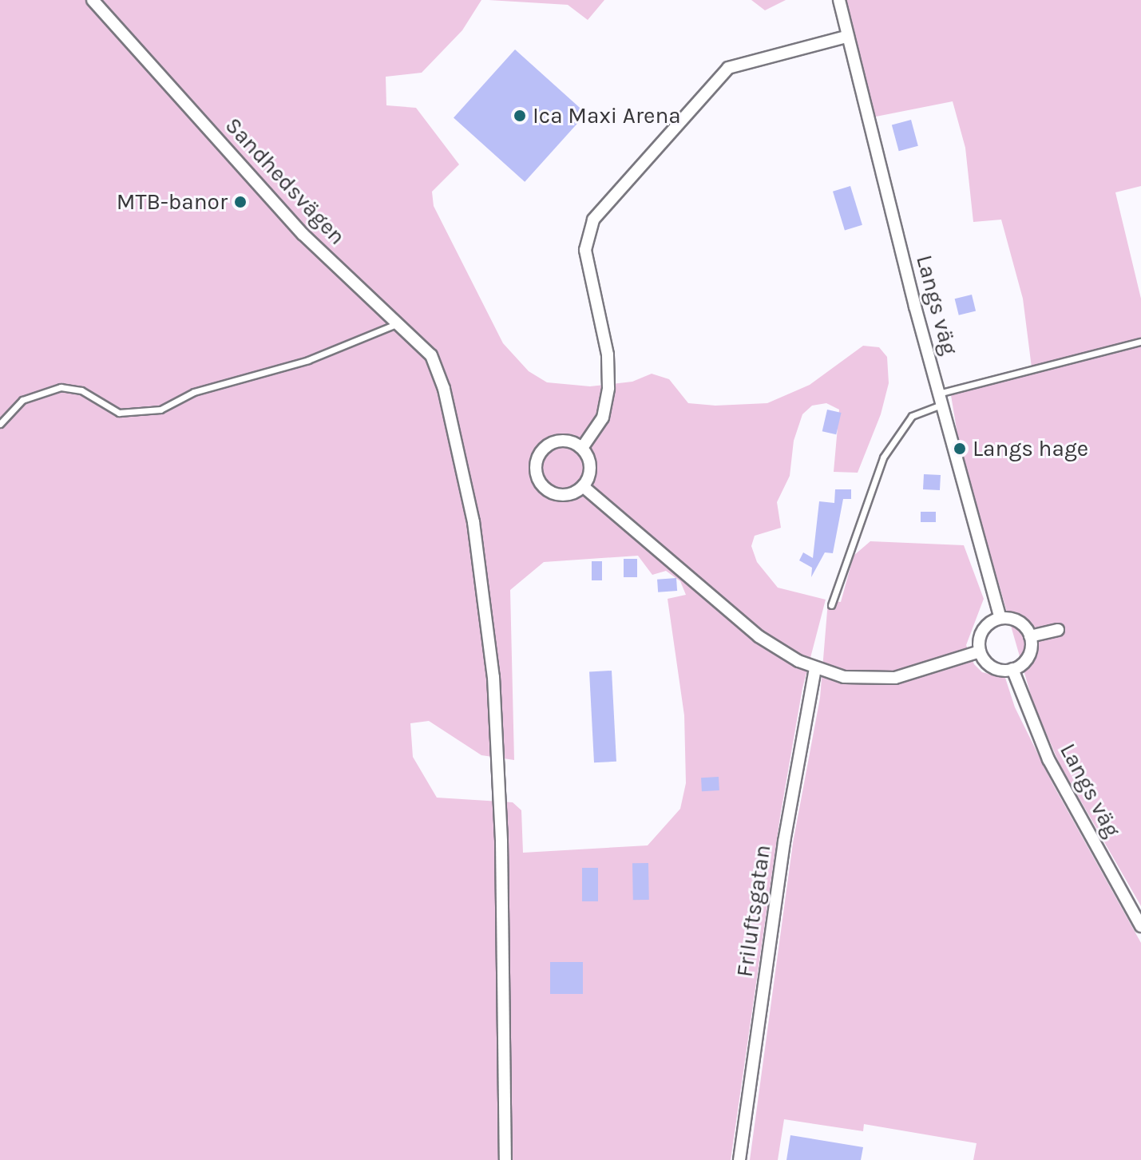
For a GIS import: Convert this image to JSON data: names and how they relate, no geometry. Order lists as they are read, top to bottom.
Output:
{
  "streets": {
    "street": ["Sandhedsvägen", "Langs väg", "Friluftsgatan"]
  },
  "places": ["Ica Maxi Arena", "MTB-banor", "Langs hage"]
}
